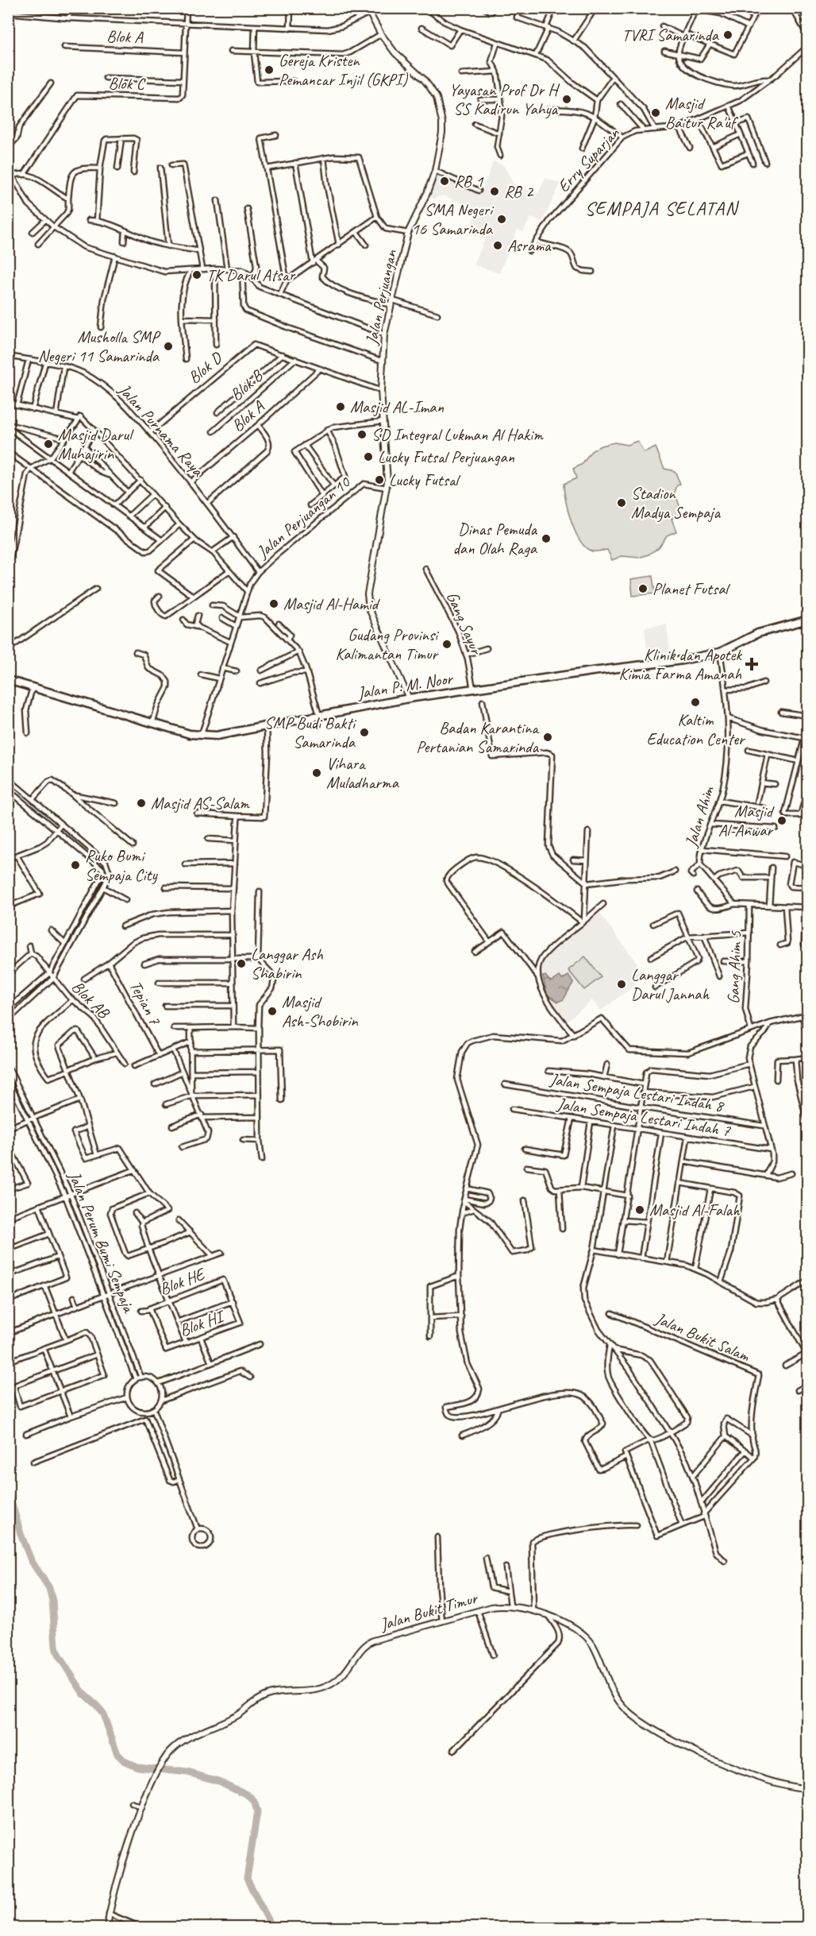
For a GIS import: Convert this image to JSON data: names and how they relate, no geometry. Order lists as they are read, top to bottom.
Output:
{
  "streets": {
    "highway": ["Jalan P. M. Noor"],
    "street": [
      "Blok A",
      "Blok C",
      "Erry Suparjan",
      "Jalan Perjuangan",
      "Blok D",
      "Blok B",
      "Jalan Purnama Raya",
      "Jalan Perjuangan 10",
      "Gang Sayur",
      "Jalan Ahim",
      "Gang Ahim 5",
      "Blok AB",
      "Tepian 7",
      "Jalan Sempaja Lestari Indah 8",
      "Jalan Sempaja Lestari Indah 7",
      "Jalan Perum Bumi Sempaja",
      "Blok HE",
      "Blok HI",
      "Jalan Bukit Salam",
      "Jalan Bukit Timur"
    ]
  },
  "crossings": [
    ["Blok A", "Jalan Purnama Raya"],
    ["Jalan Perjuangan", "Jalan Perjuangan 10"],
    ["Jalan Perjuangan", "Jalan P. M. Noor"],
    ["Blok D", "Jalan Purnama Raya"],
    ["Jalan Purnama Raya", "Jalan Perjuangan 10"],
    ["Jalan Perjuangan 10", "Jalan P. M. Noor"],
    ["Gang Sayur", "Jalan P. M. Noor"],
    ["Jalan P. M. Noor", "Jalan Ahim"],
    ["Blok HE", "Blok HI"]
  ],
  "districts": ["SEMPAJA SELATAN"],
  "places": {
    "other": [
      "TVRI Samarinda",
      "Gereja Kristen Pemancar Injil (GKPI)",
      "Yayasan Prof Dr H SS Kadirun Yahya",
      "Masjid Baitur Ra'uf",
      "RB 1",
      "RB 2",
      "SMA Negeri 16 Samarinda",
      "Asrama",
      "TK Darul Atsar",
      "Musholla SMP Negeri 11 Samarinda",
      "Masjid AL-Iman",
      "SD Integral Lukman Al Hakim",
      "Masjid Darul Muhajirin",
      "Lucky Futsal Perjuangan",
      "Lucky Futsal",
      "Stadion Madya Sempaja",
      "Dinas Pemuda dan Olah Raga",
      "Planet Futsal",
      "Masjid Al-Hamid",
      "Gudang Provinsi Kalimantan Timur",
      "Kaltim Education Center",
      "SMP Budi Bakti Samarinda",
      "Badan Karantina Pertanian Samarinda",
      "Vihara Muladharma",
      "Masjid AS-Salam",
      "Masjid Al-Anwar",
      "Ruko Bumi Sempaja City",
      "Langgar Ash Shabirin",
      "Langgar Darul Jannah",
      "Masjid Ash-Shobirin",
      "Masjid Al-Falah"
    ],
    "health": ["Klinik dan Apotek Kimia Farma Amanah"]
  }
}
